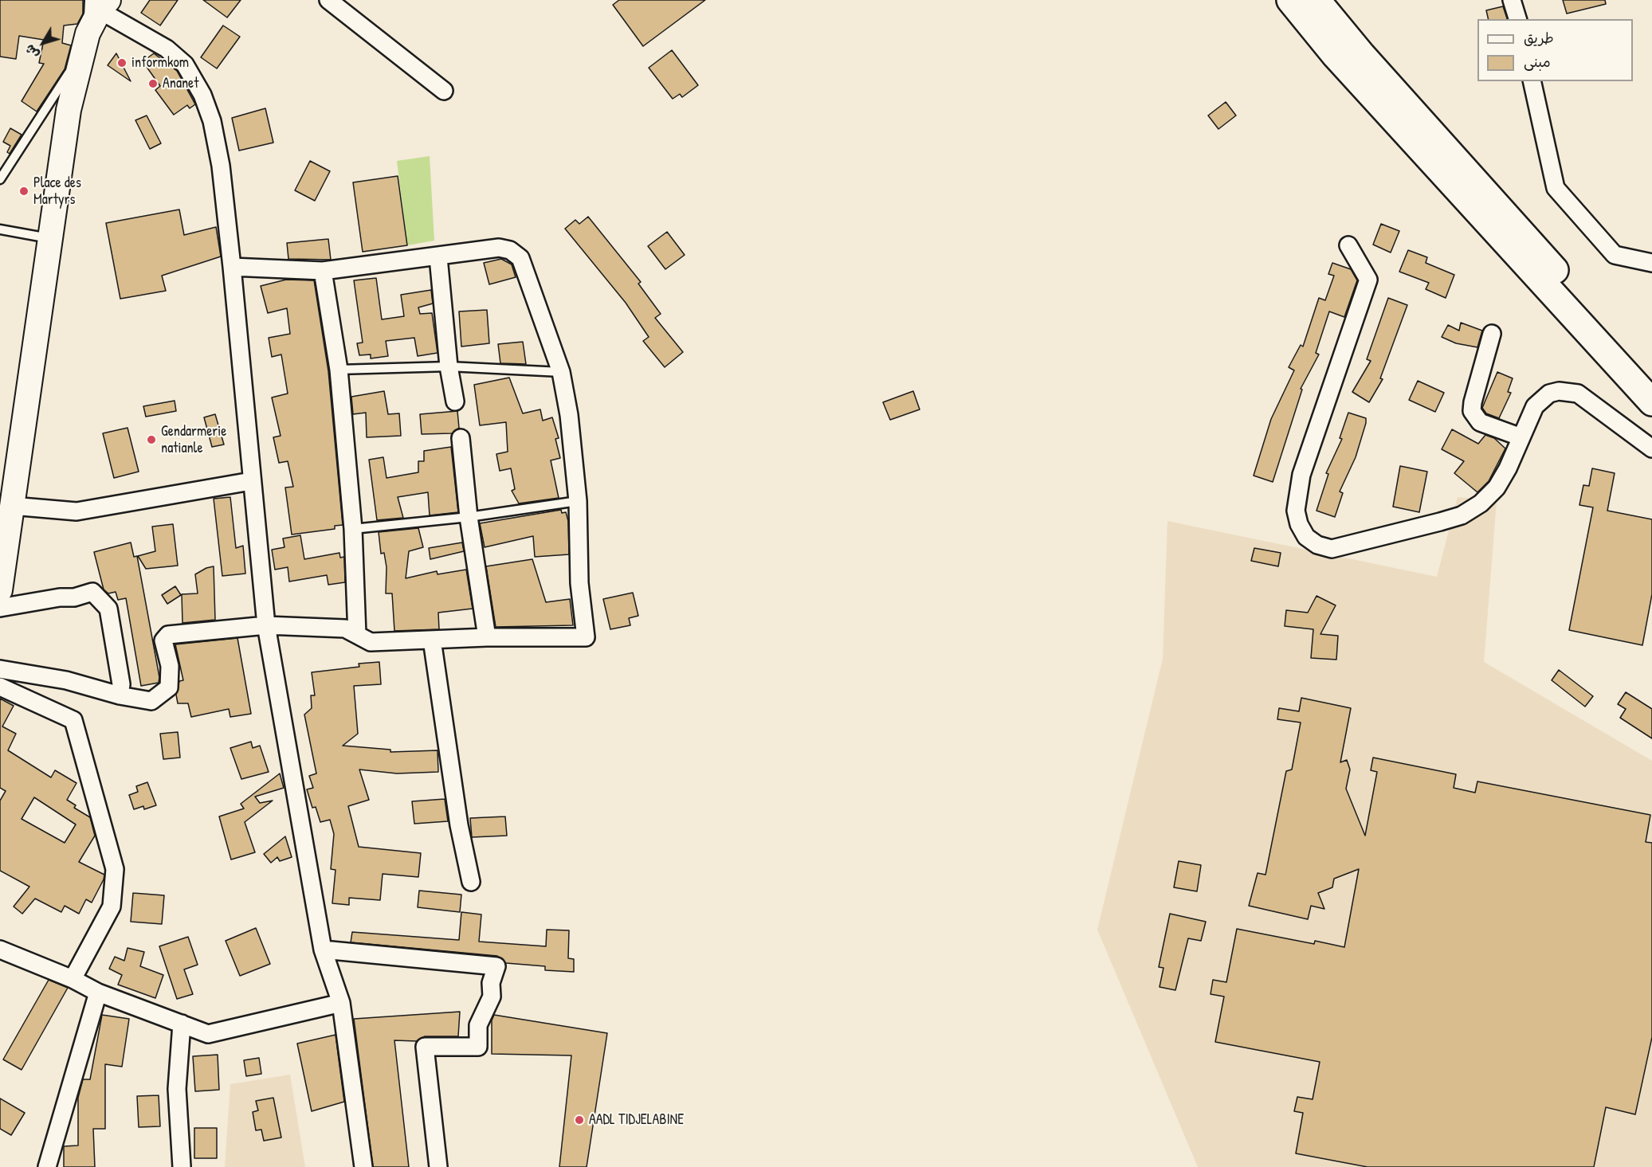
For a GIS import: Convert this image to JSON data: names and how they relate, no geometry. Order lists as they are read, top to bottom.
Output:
{
  "places": [
    "informkom",
    "Ananet",
    "Place des Martyrs",
    "Gendarmerie natianle",
    "AADL TIDJELABINE"
  ],
  "legend": ["طريق", "مبنى"],
  "north": "bottom left"
}
